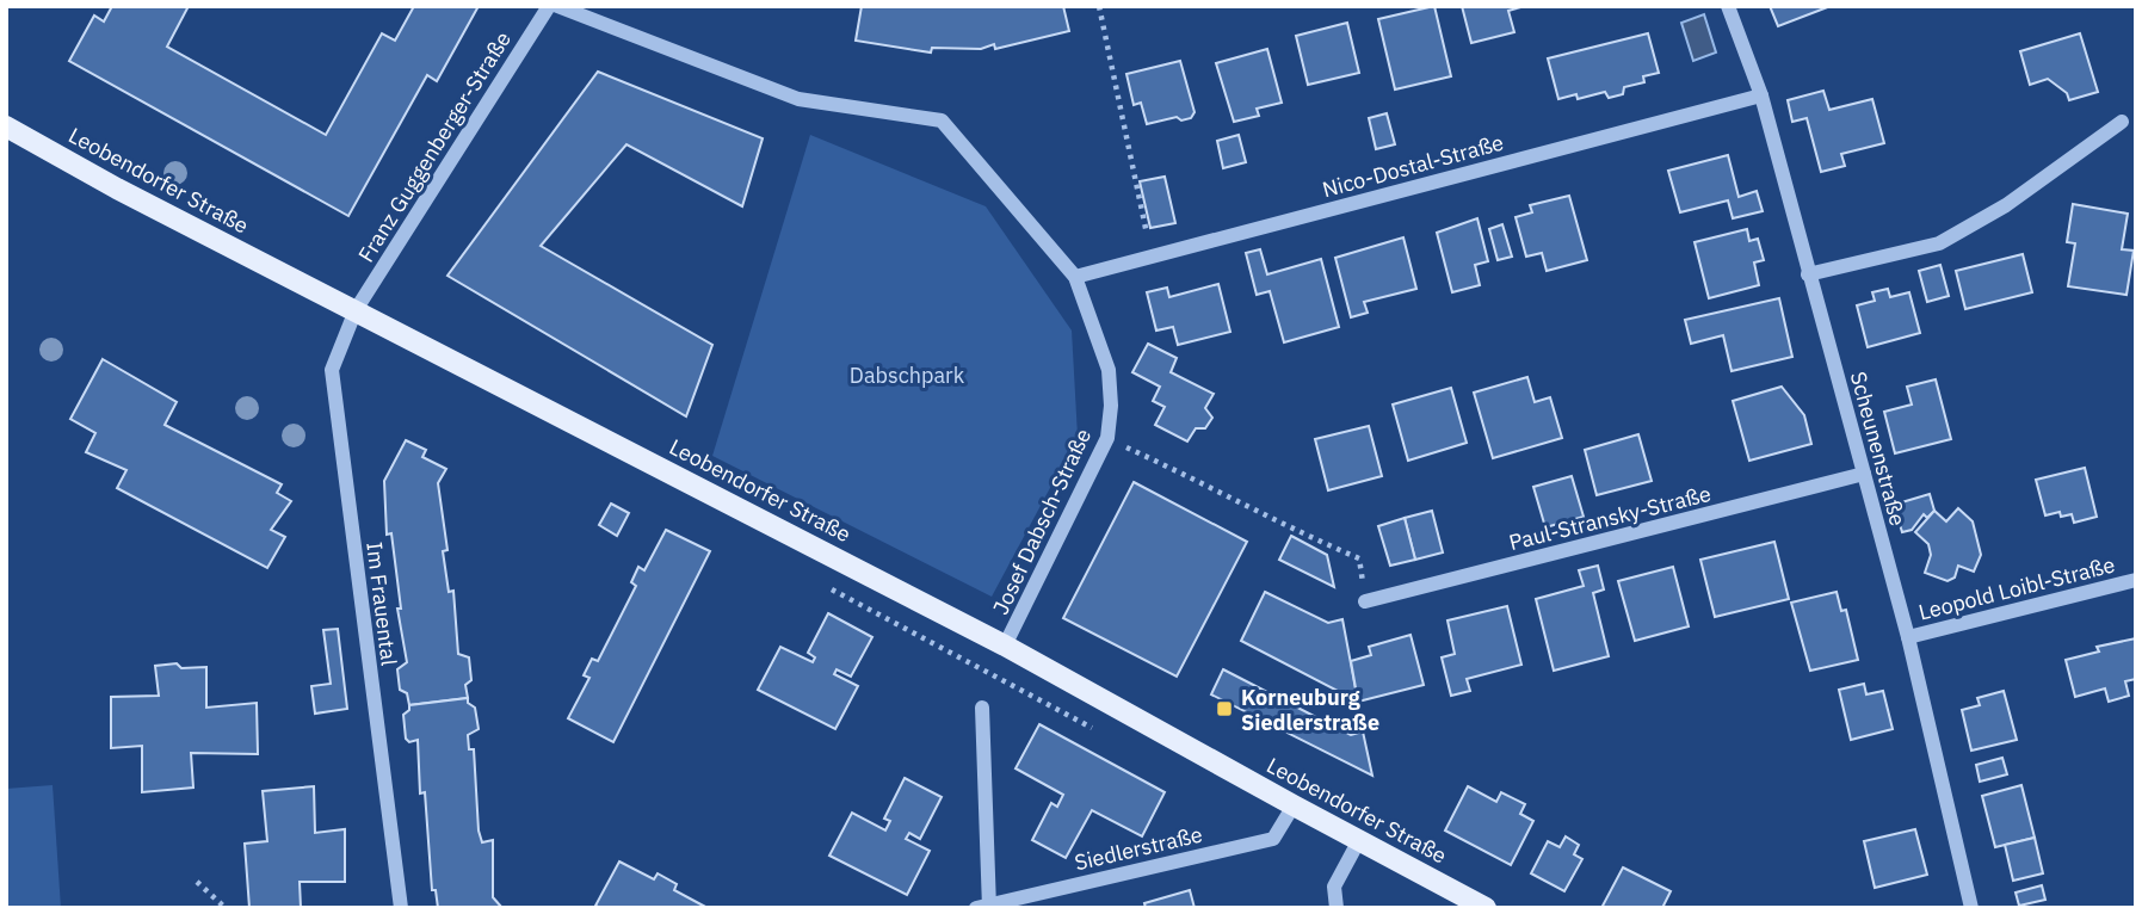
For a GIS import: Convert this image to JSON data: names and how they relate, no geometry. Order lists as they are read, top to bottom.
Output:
{
  "streets": {
    "main road": ["Leobendorfer Straße"],
    "street": [
      "Franz Guggenberger-Straße",
      "Nico-Dostal-Straße",
      "Scheunenstraße",
      "Paul-Stransky-Straße",
      "Josef Dabsch-Straße",
      "Leopold Loibl-Straße",
      "Im Frauental",
      "Siedlerstraße"
    ]
  },
  "crossings": [
    ["Franz Guggenberger-Straße", "Leobendorfer Straße"],
    ["Franz Guggenberger-Straße", "Im Frauental"],
    ["Nico-Dostal-Straße", "Scheunenstraße"],
    ["Nico-Dostal-Straße", "Josef Dabsch-Straße"],
    ["Leobendorfer Straße", "Josef Dabsch-Straße"],
    ["Leobendorfer Straße", "Im Frauental"],
    ["Leobendorfer Straße", "Siedlerstraße"],
    ["Scheunenstraße", "Paul-Stransky-Straße"],
    ["Scheunenstraße", "Leopold Loibl-Straße"]
  ],
  "parks": ["Dabschpark"],
  "places": {
    "transit": ["Korneuburg Siedlerstraße"]
  }
}
